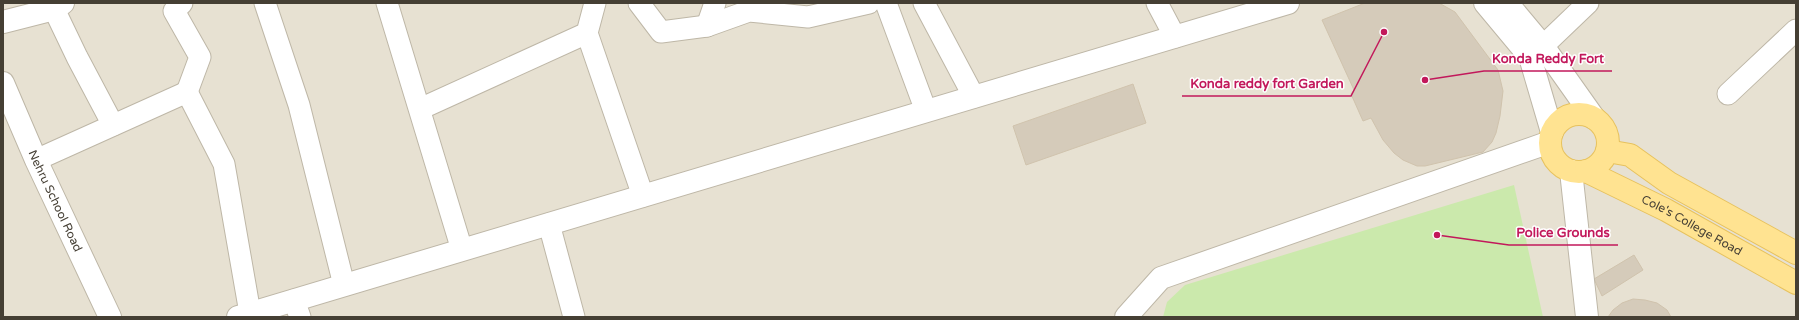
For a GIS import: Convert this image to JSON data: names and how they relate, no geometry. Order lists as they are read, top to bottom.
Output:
{
  "streets": {
    "main road": ["Cole's College Road"],
    "street": ["Nehru School Road"]
  },
  "places": ["Konda reddy fort Garden", "Konda Reddy Fort", "Police Grounds"]
}
